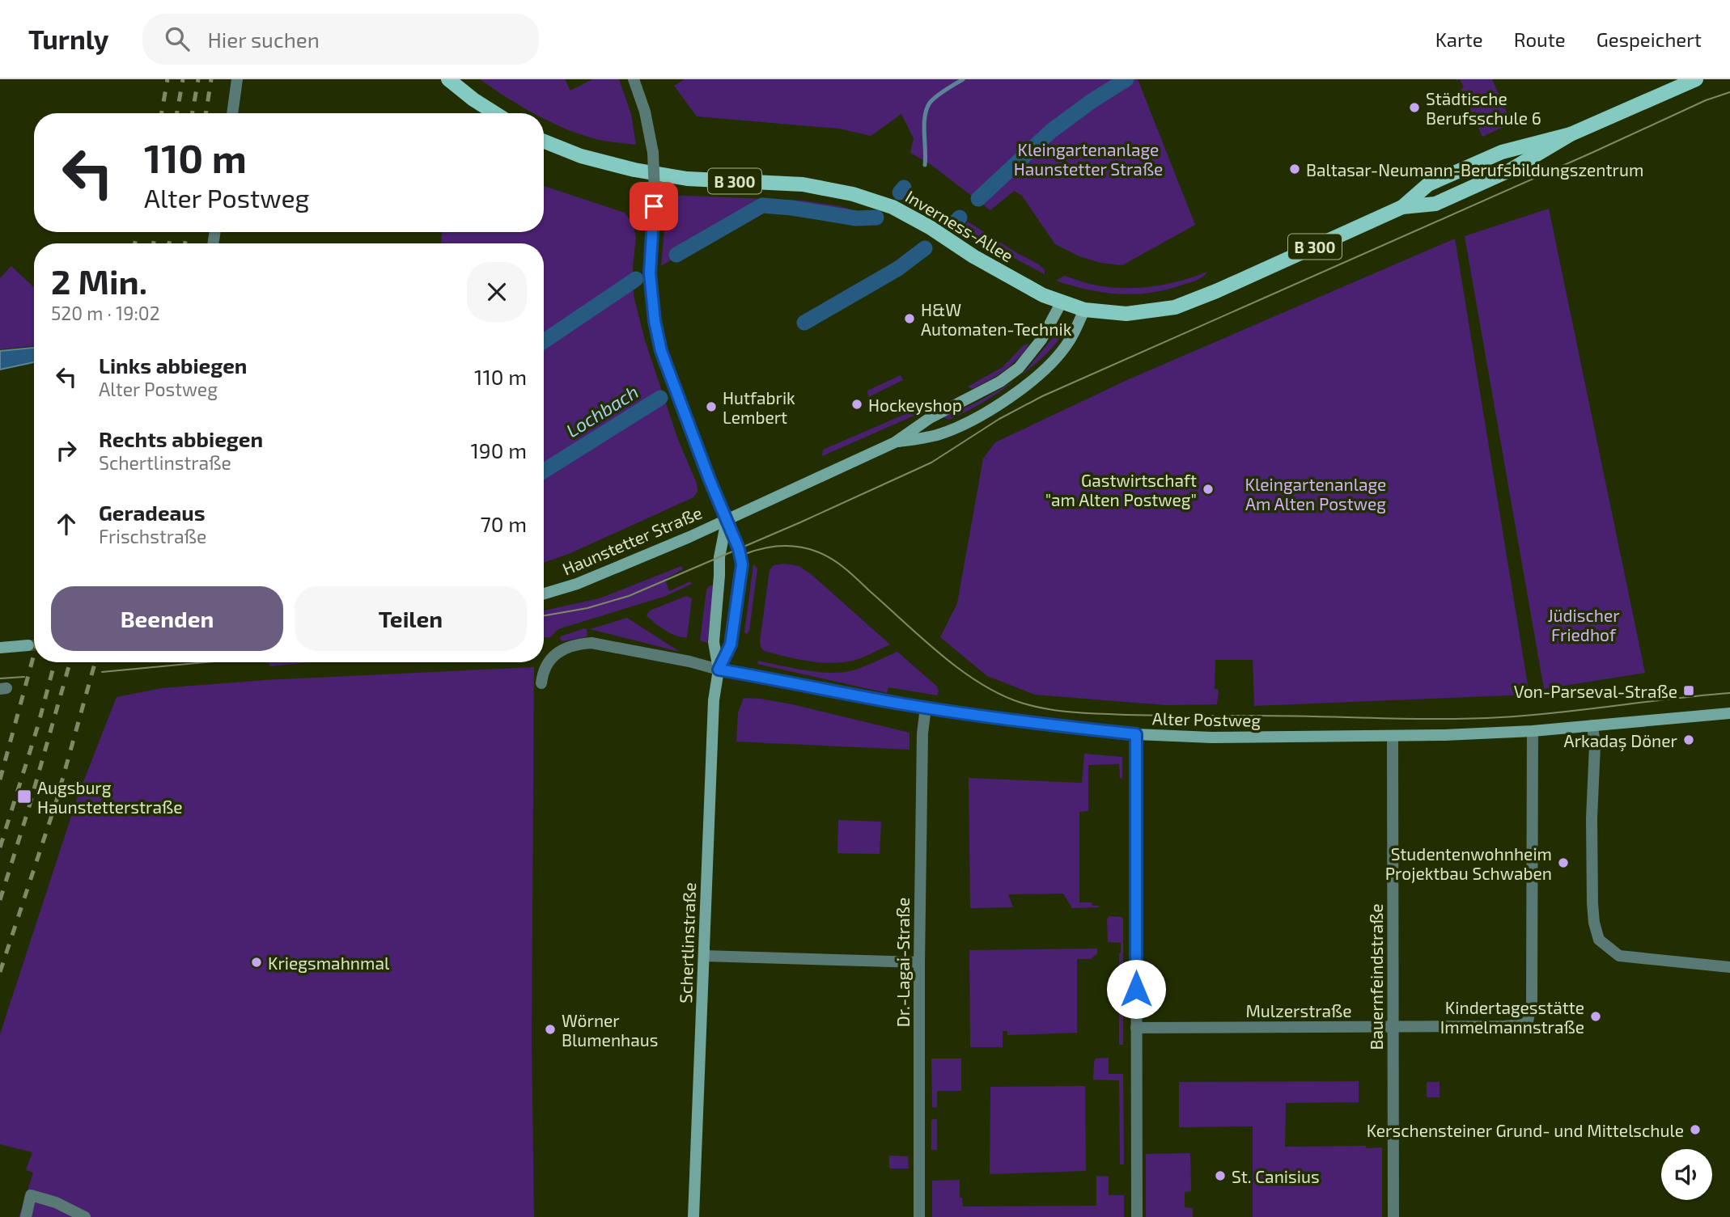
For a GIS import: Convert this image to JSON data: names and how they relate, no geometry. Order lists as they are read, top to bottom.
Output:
{
  "streets": {
    "main road": ["B 300", "Inverness-Allee"],
    "street": [
      "Haunstetter Straße",
      "Alter Postweg",
      "Schertlinstraße",
      "Dr.-Lagai-Straße",
      "Bauernfeindstraße",
      "Mulzerstraße"
    ]
  },
  "crossings": [
    ["B 300", "Inverness-Allee"],
    ["B 300", "Haunstetter Straße"],
    ["Inverness-Allee", "Haunstetter Straße"],
    ["Haunstetter Straße", "Schertlinstraße"],
    ["Alter Postweg", "Schertlinstraße"],
    ["Alter Postweg", "Dr.-Lagai-Straße"],
    ["Alter Postweg", "Bauernfeindstraße"],
    ["Alter Postweg", "Mulzerstraße"],
    ["Bauernfeindstraße", "Mulzerstraße"]
  ],
  "water": ["Lochbach"],
  "parks": ["Kleingartenanlage Haunstetter Straße", "Kleingartenanlage Am Alten Postweg", "Jüdischer Friedhof"],
  "places": {
    "other": [
      "Städtische Berufsschule 6",
      "Baltasar-Neumann-Berufsbildungszentrum",
      "H&W Automaten-Technik",
      "Hockeyshop",
      "Hutfabrik Lembert",
      "Gastwirtschaft \"am Alten Postweg\"",
      "Arkadaş Döner",
      "Studentenwohnheim Projektbau Schwaben",
      "Kriegsmahnmal",
      "Kindertagesstätte Immelmannstraße",
      "Wörner Blumenhaus",
      "Kerschensteiner Grund- und Mittelschule",
      "St. Canisius"
    ],
    "transit": ["Von-Parseval-Straße", "Augsburg Haunstetterstraße"]
  },
  "page": {
    "header": "Turnly",
    "search": "Hier suchen",
    "nav": ["Karte", "Route", "Gespeichert"],
    "turn": ["110 m", "Alter Postweg"],
    "heading": ["2 Min.", "520 m · 19:02"],
    "list": [
      {
        "name": "Links abbiegen",
        "note": "Alter Postweg",
        "value": "110 m"
      },
      {
        "name": "Rechts abbiegen",
        "note": "Schertlinstraße",
        "value": "190 m"
      },
      {
        "name": "Geradeaus",
        "note": "Frischstraße",
        "value": "70 m"
      }
    ],
    "buttons": ["Beenden", "Teilen"]
  }
}
